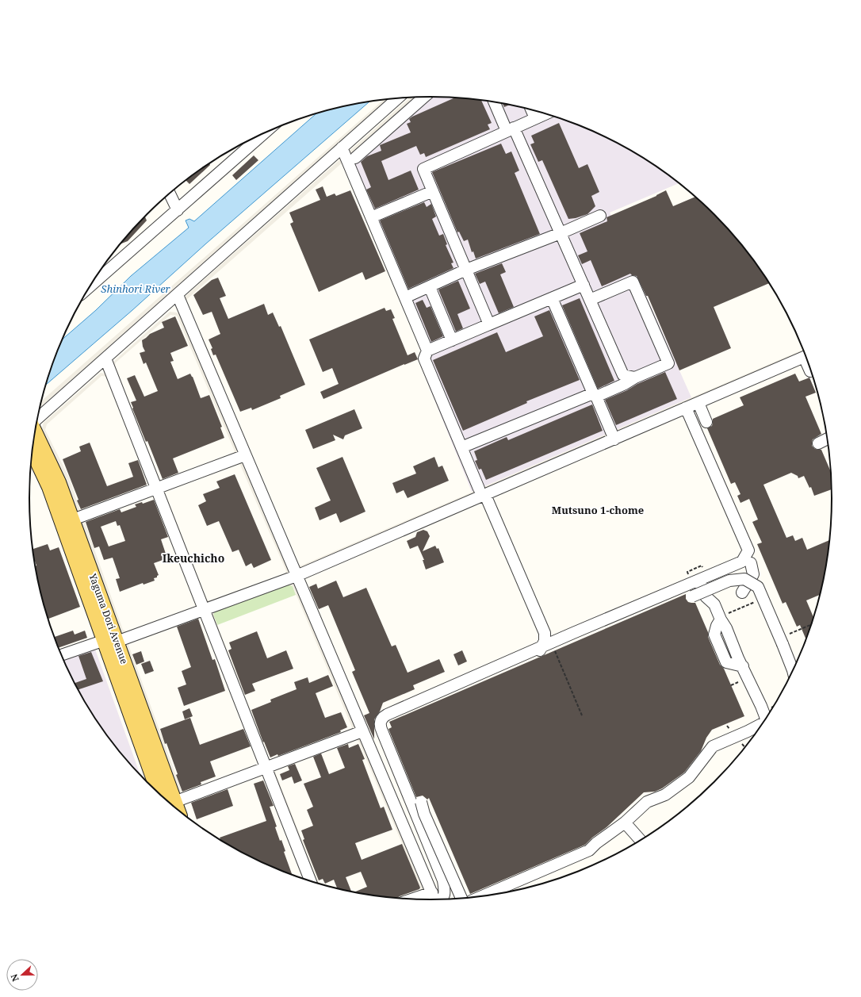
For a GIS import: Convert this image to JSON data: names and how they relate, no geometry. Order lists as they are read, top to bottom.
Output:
{
  "streets": {
    "main road": ["Yaguma Dori Avenue"]
  },
  "districts": ["Mutsuno 1-chome", "Ikeuchicho"],
  "water": ["Shinhori River"],
  "north": "left"
}
